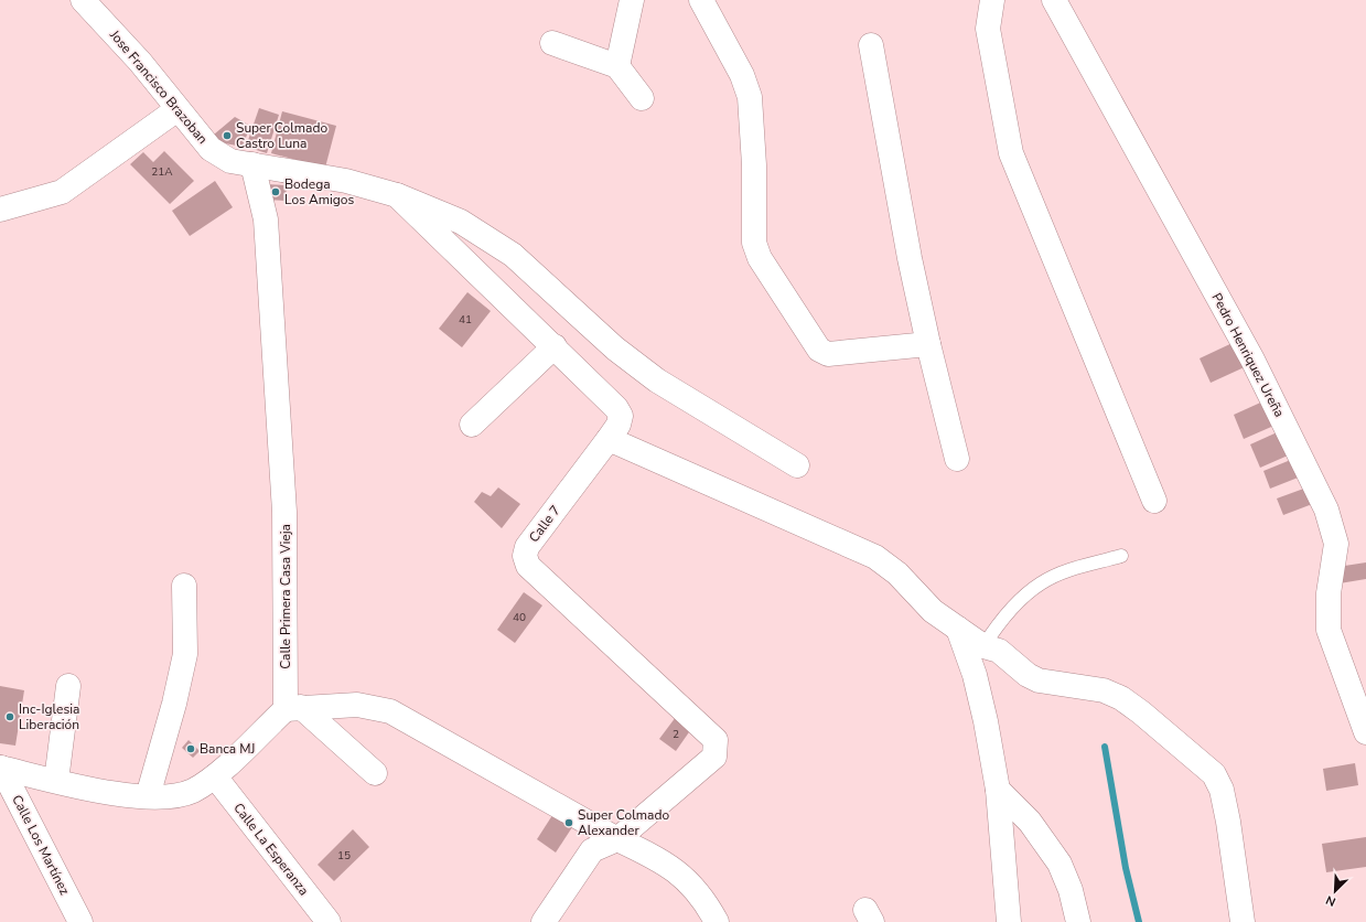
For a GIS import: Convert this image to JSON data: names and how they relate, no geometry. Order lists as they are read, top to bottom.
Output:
{
  "streets": {
    "street": [
      "Jose Francisco Brazoban",
      "Pedro Henriquez Ureña",
      "Calle 7",
      "Calle Primera Casa Vieja",
      "Calle Los Martínez",
      "Calle La Esperanza"
    ]
  },
  "crossings": [
    ["Jose Francisco Brazoban", "Calle 7"],
    ["Jose Francisco Brazoban", "Calle Primera Casa Vieja"]
  ],
  "places": [
    "Super Colmado Castro Luna",
    "Bodega Los Amigos",
    "Inc-Iglesia Liberación",
    "Banca MJ",
    "Super Colmado Alexander"
  ],
  "house_numbers": [
    "21A",
    "41",
    "40",
    "2",
    "15"
  ],
  "north": "bottom left"
}
